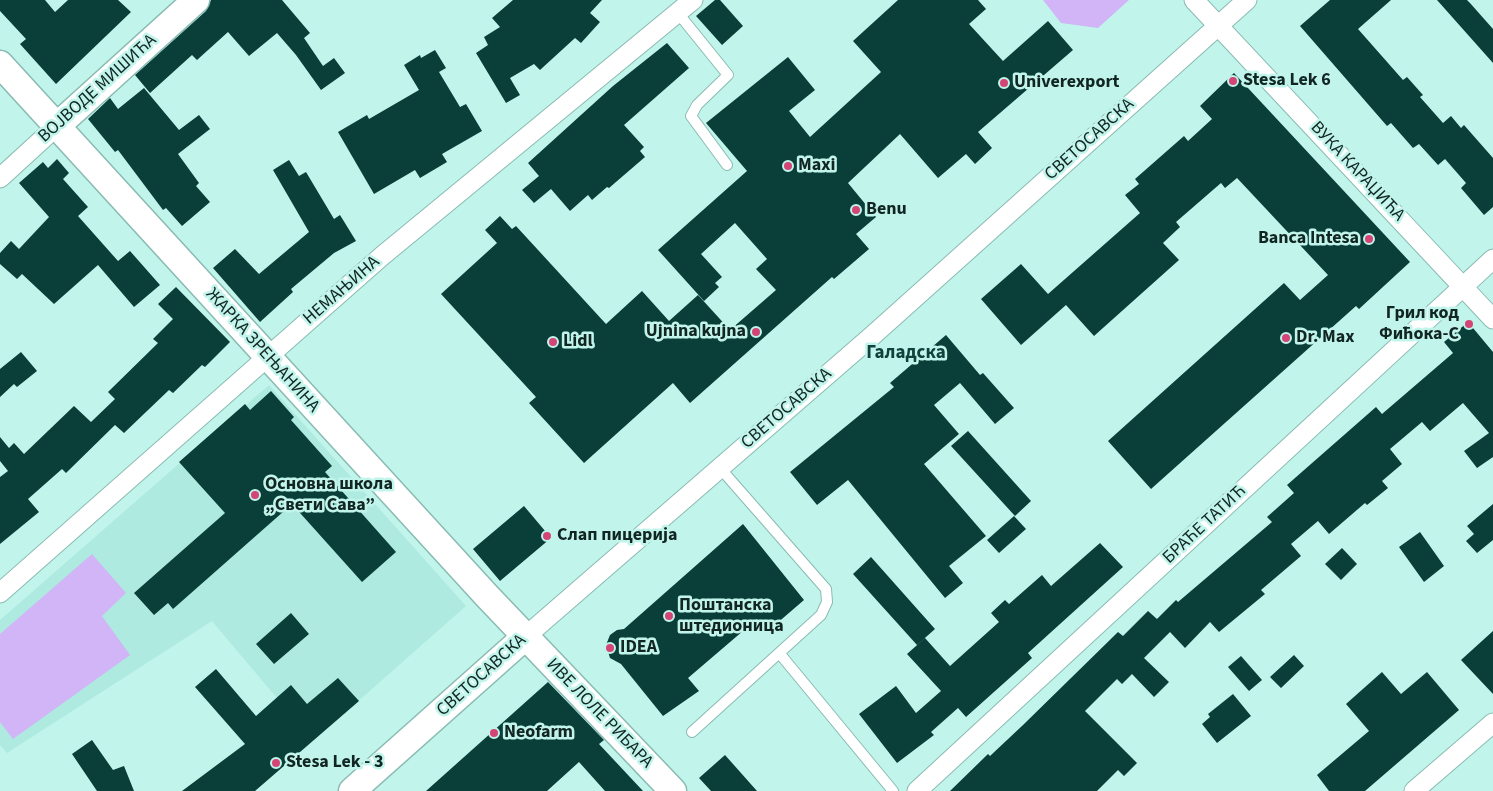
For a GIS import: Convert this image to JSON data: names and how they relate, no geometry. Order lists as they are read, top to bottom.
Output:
{
  "streets": {
    "street": [
      "ВОЈВОДЕ МИШИЋА",
      "СВЕТОСАВСКА",
      "ВУКА КАРАЏИЋА",
      "НЕМАЊИНА",
      "ЖАРКА ЗРЕЊАНИНА",
      "БРАЋЕ ТАТИЋ",
      "ИВЕ ЛОЛЕ РИБАРА"
    ]
  },
  "crossings": [
    ["ВОЈВОДЕ МИШИЋА", "ЖАРКА ЗРЕЊАНИНА"],
    ["СВЕТОСАВСКА", "ВУКА КАРАЏИЋА"],
    ["СВЕТОСАВСКА", "ЖАРКА ЗРЕЊАНИНА"],
    ["СВЕТОСАВСКА", "ИВЕ ЛОЛЕ РИБАРА"],
    ["ВУКА КАРАЏИЋА", "БРАЋЕ ТАТИЋ"],
    ["НЕМАЊИНА", "ЖАРКА ЗРЕЊАНИНА"],
    ["ЖАРКА ЗРЕЊАНИНА", "ИВЕ ЛОЛЕ РИБАРА"]
  ],
  "districts": ["Галадска"],
  "places": [
    "Stesa Lek 6",
    "Univerexport",
    "Maxi",
    "Benu",
    "Banca Intesa",
    "Грил код Фићока-С",
    "Ujnina kujna",
    "Dr. Max",
    "Lidl",
    "Основна школа „Свети Сава”",
    "Слап пицерија",
    "Поштанска штедионица",
    "IDEA",
    "Neofarm",
    "Stesa Lek - 3"
  ]
}
